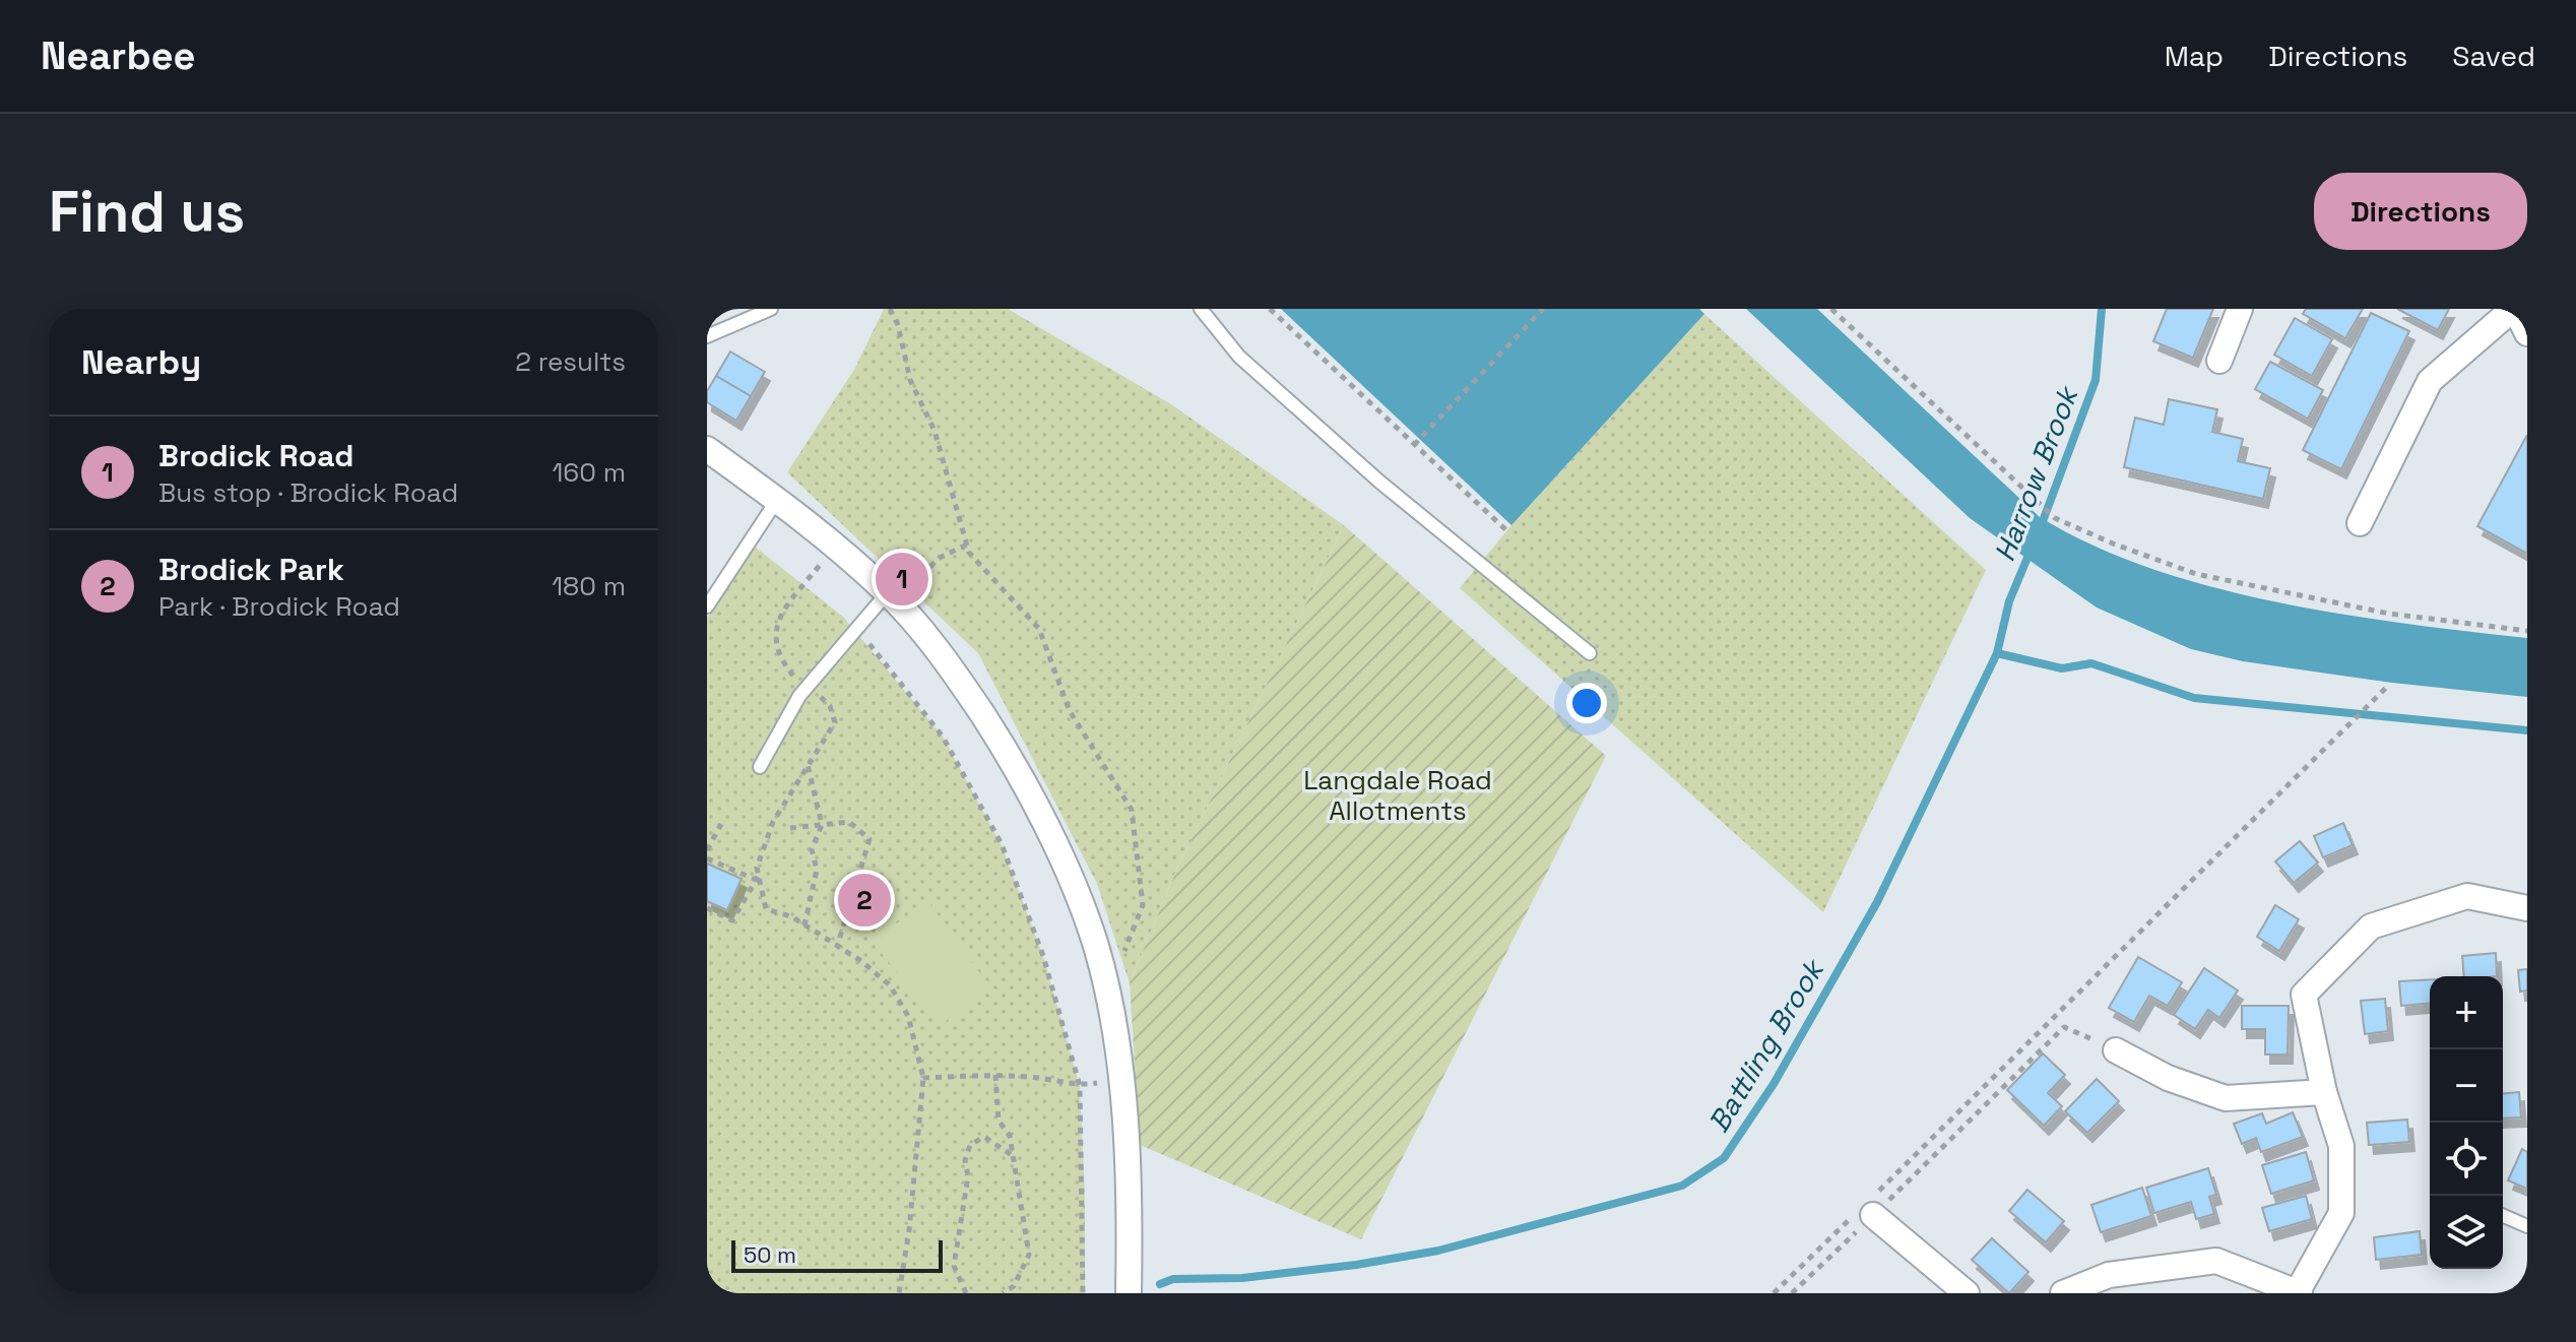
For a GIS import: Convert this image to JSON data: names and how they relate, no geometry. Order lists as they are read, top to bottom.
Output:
{
  "water": ["Harrow Brook", "Battling Brook"],
  "parks": ["Langdale Road Allotments"],
  "scale_bar": "50 m",
  "page": {
    "header": "Nearbee",
    "nav": ["Map", "Directions", "Saved"],
    "buttons": "Directions",
    "title": "Find us",
    "heading": ["Nearby", "2 results"],
    "list": [
      {
        "mark": "1",
        "name": "Brodick Road",
        "note": "Bus stop · Brodick Road",
        "value": "160 m"
      },
      {
        "mark": "2",
        "name": "Brodick Park",
        "note": "Park · Brodick Road",
        "value": "180 m"
      }
    ],
    "pins": ["1", "2"],
    "map_buttons": ["+", "−"],
    "scale": "50 m"
  }
}
